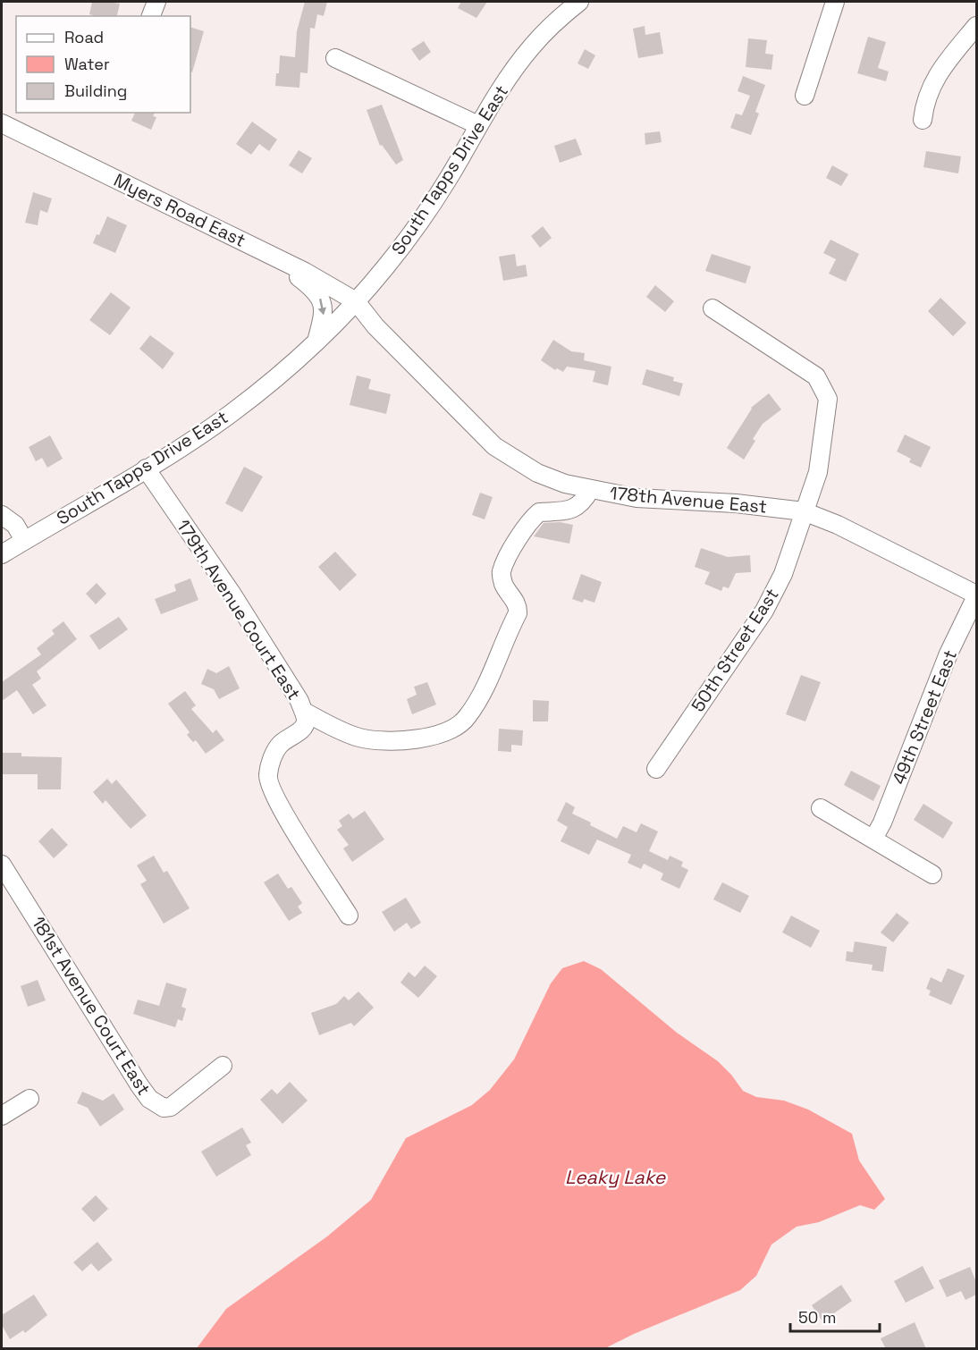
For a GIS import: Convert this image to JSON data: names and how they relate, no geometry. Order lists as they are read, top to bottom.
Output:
{
  "streets": {
    "street": [
      "South Tapps Drive East",
      "Myers Road East",
      "178th Avenue East",
      "179th Avenue Court East",
      "50th Street East",
      "49th Street East",
      "181st Avenue Court East"
    ]
  },
  "crossings": [
    ["South Tapps Drive East", "Myers Road East"],
    ["South Tapps Drive East", "178th Avenue East"],
    ["South Tapps Drive East", "179th Avenue Court East"],
    ["Myers Road East", "178th Avenue East"],
    ["178th Avenue East", "50th Street East"],
    ["178th Avenue East", "49th Street East"]
  ],
  "water": ["Leaky Lake"],
  "legend": ["Road", "Water", "Building"],
  "scale_bar": "50 m"
}
